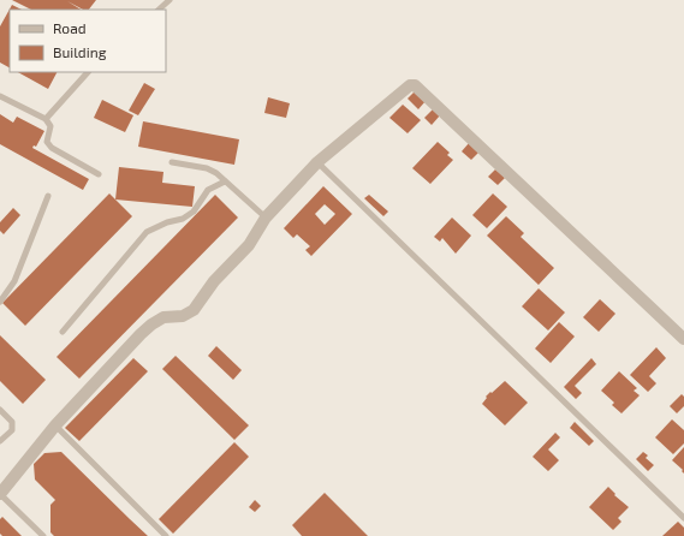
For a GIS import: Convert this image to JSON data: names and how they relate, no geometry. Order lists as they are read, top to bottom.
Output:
{
  "legend": ["Road", "Building"]
}
